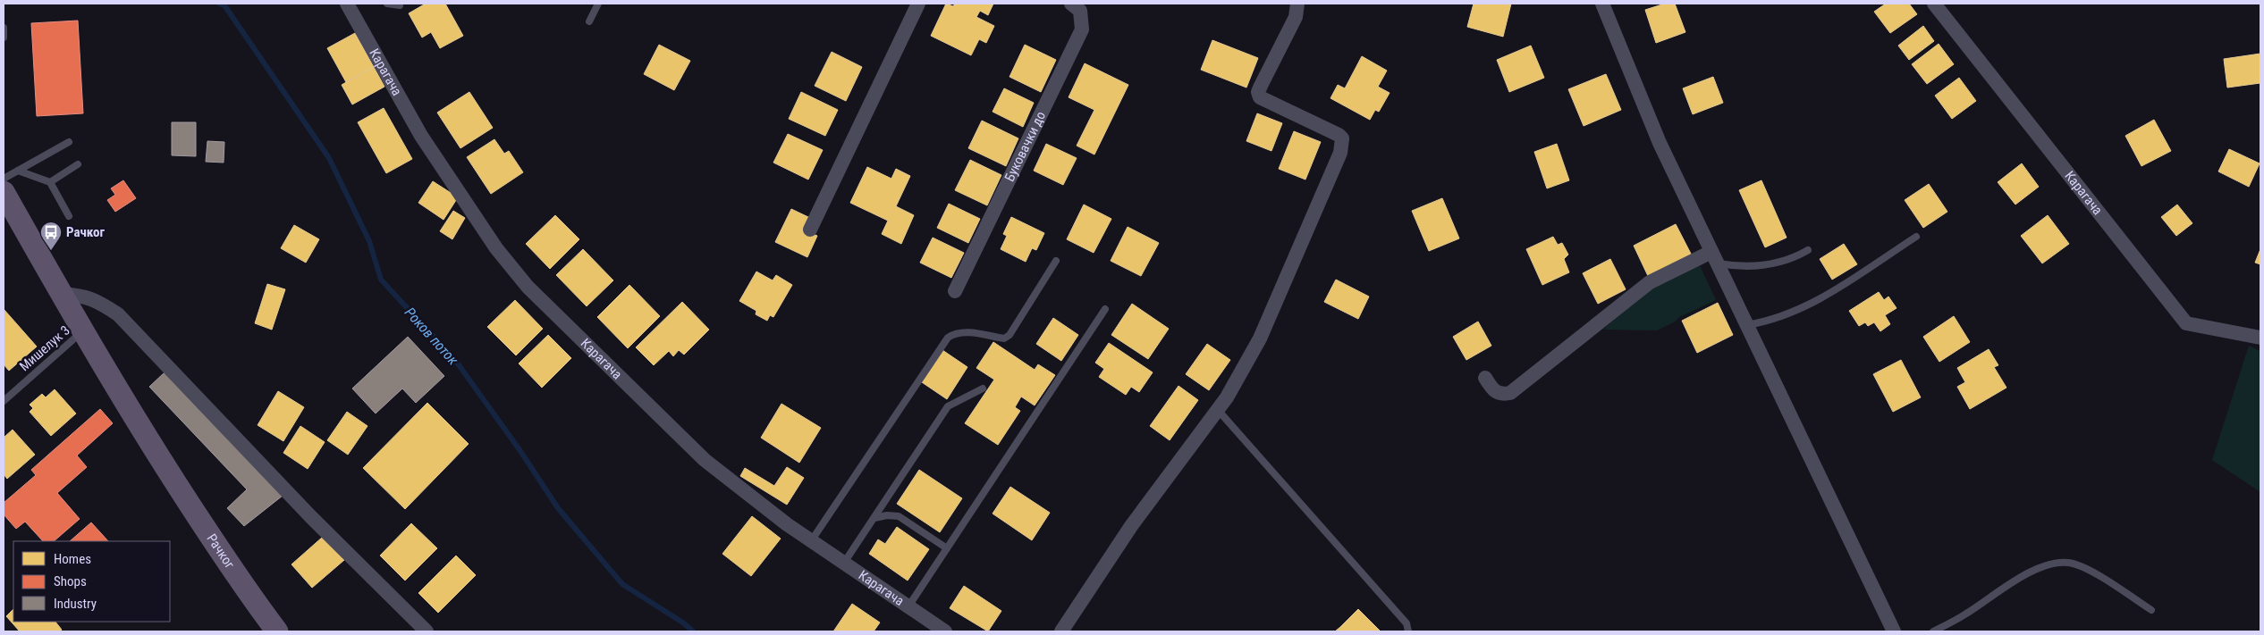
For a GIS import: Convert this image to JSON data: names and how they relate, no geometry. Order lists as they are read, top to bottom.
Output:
{
  "streets": {
    "main road": ["Рачког"],
    "street": ["Карагача", "Буковачки до"],
    "lane": ["Мишелук 3"]
  },
  "crossings": [
    ["Мишелук 3", "Рачког"]
  ],
  "water": ["Роков поток"],
  "places": {
    "bus stop": ["Рачког"]
  },
  "legend": ["Homes", "Shops", "Industry"]
}
